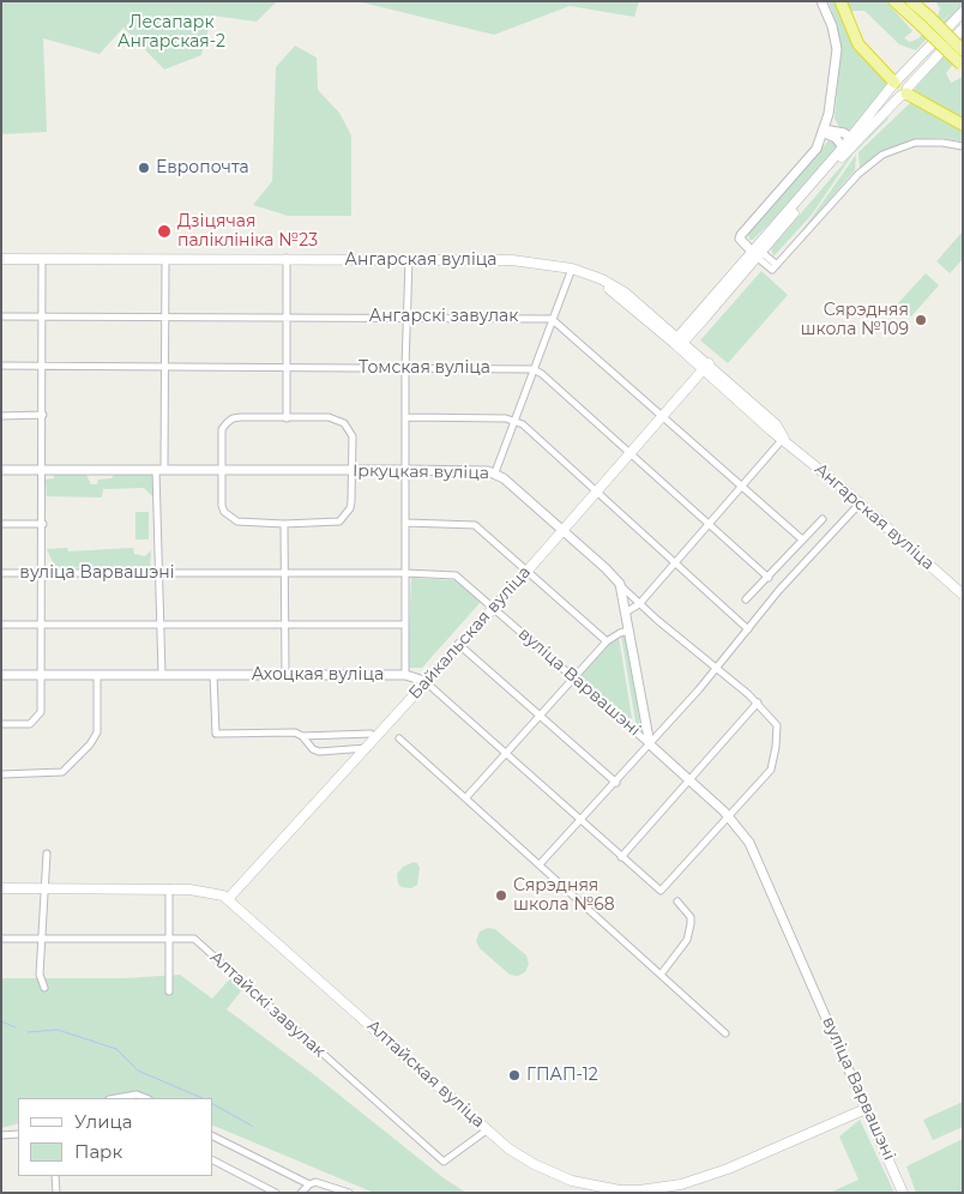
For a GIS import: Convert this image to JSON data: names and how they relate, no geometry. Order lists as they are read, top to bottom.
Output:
{
  "streets": {
    "main road": [
      "Ангарская вуліца",
      "вуліца Варвашэні",
      "Байкальская вуліца",
      "Алтайская вуліца"
    ],
    "street": [
      "Ангарскі завулак",
      "Томская вуліца",
      "Іркуцкая вуліца",
      "Ахоцкая вуліца",
      "Алтайскі завулак"
    ]
  },
  "crossings": [
    ["Ангарская вуліца", "Байкальская вуліца"],
    ["Іркуцкая вуліца", "вуліца Варвашэні"],
    ["Іркуцкая вуліца", "Байкальская вуліца"],
    ["Іркуцкая вуліца", "Ахоцкая вуліца"],
    ["вуліца Варвашэні", "Байкальская вуліца"],
    ["вуліца Варвашэні", "Алтайская вуліца"],
    ["Байкальская вуліца", "Ахоцкая вуліца"],
    ["Байкальская вуліца", "Алтайская вуліца"],
    ["Алтайскі завулак", "Алтайская вуліца"]
  ],
  "parks": ["Лесапарк Ангарская-2"],
  "places": [
    "Европочта",
    "Дзіцячая паліклініка №23",
    "Сярэдняя школа №109",
    "Сярэдняя школа №68",
    "ГПАП-12"
  ],
  "legend": ["Улица", "Парк"]
}
